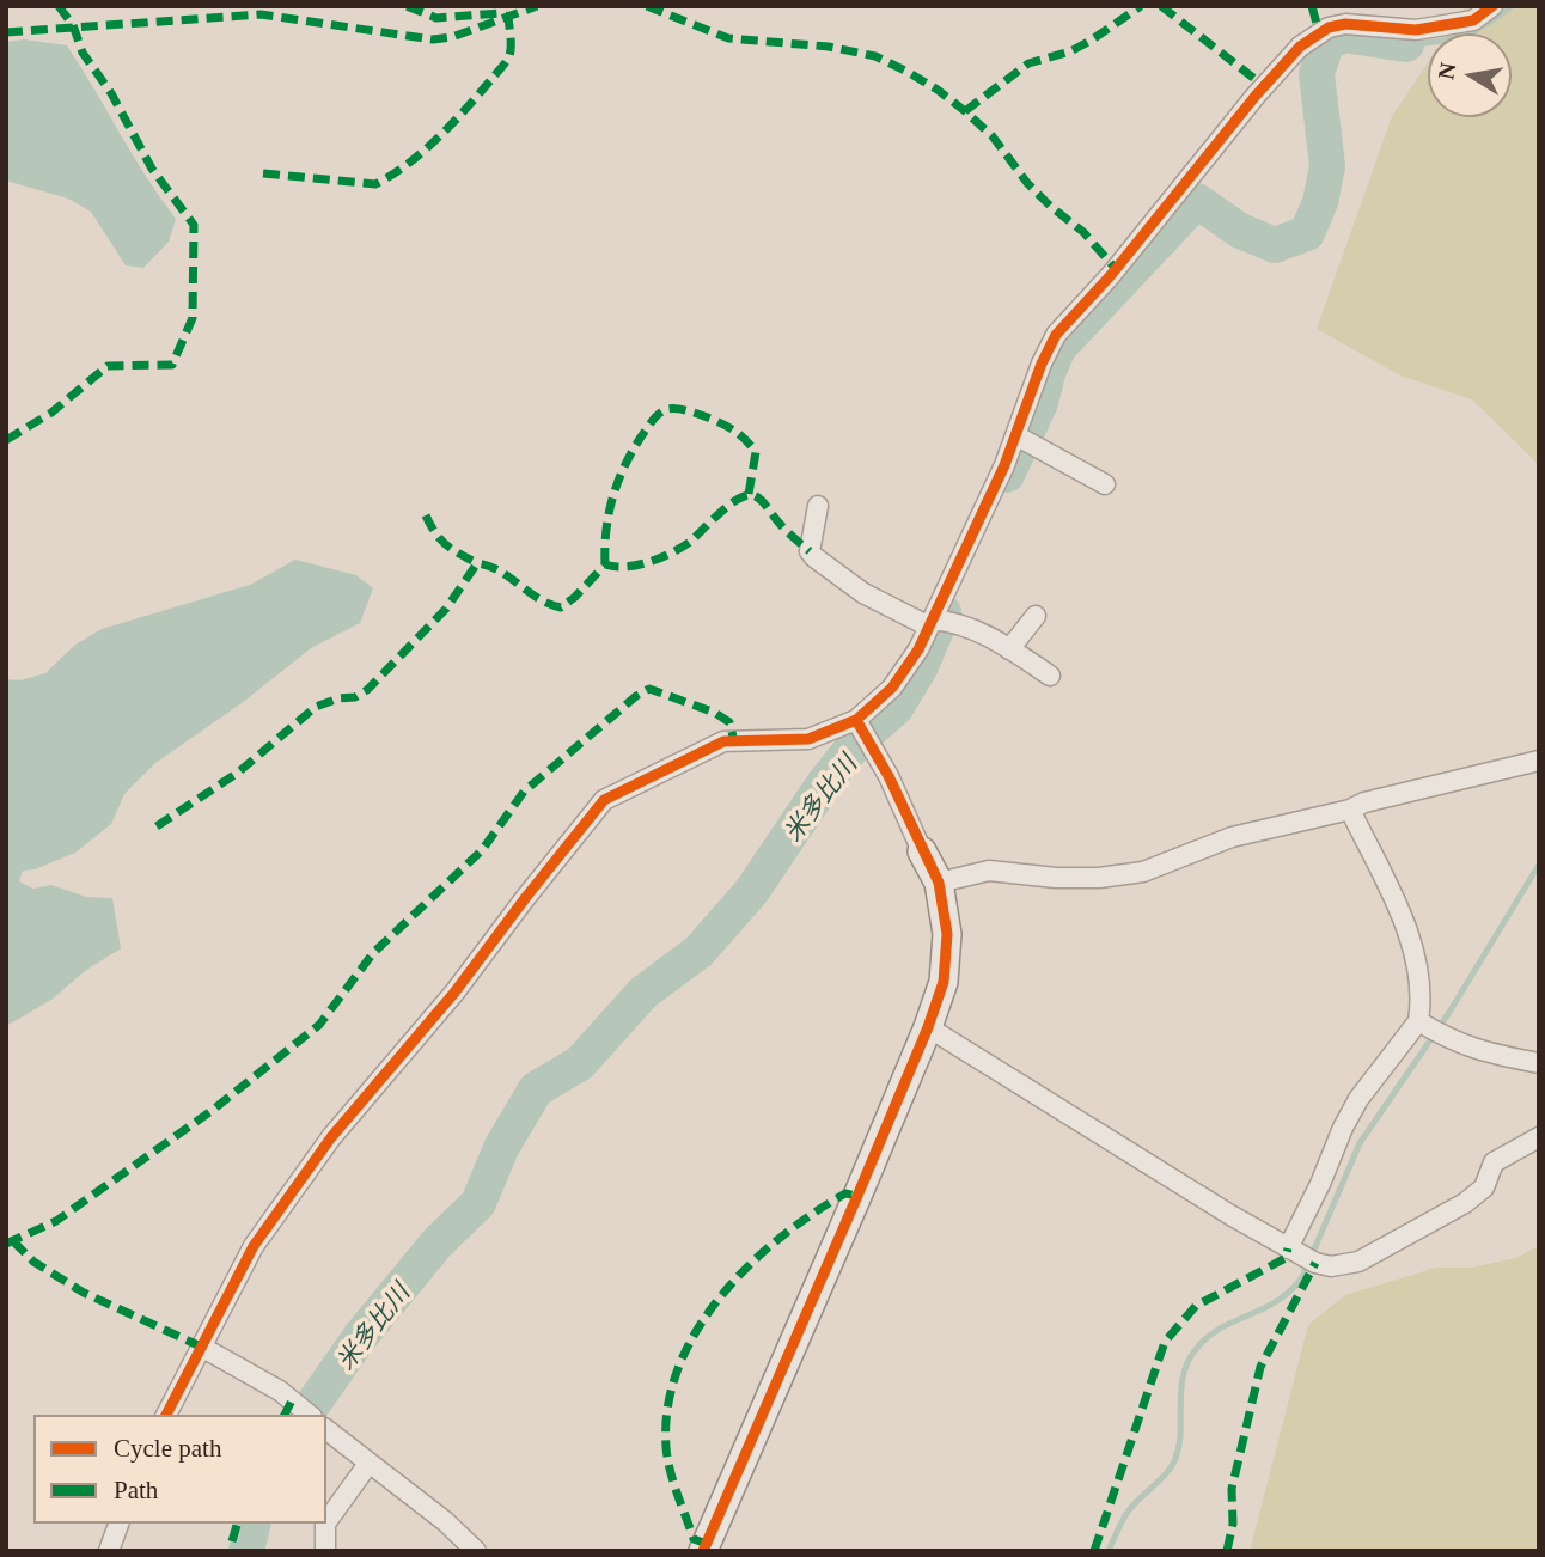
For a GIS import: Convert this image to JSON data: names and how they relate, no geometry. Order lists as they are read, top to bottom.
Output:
{
  "water": ["米多比川"],
  "legend": ["Cycle path", "Path"],
  "north": "left"
}
